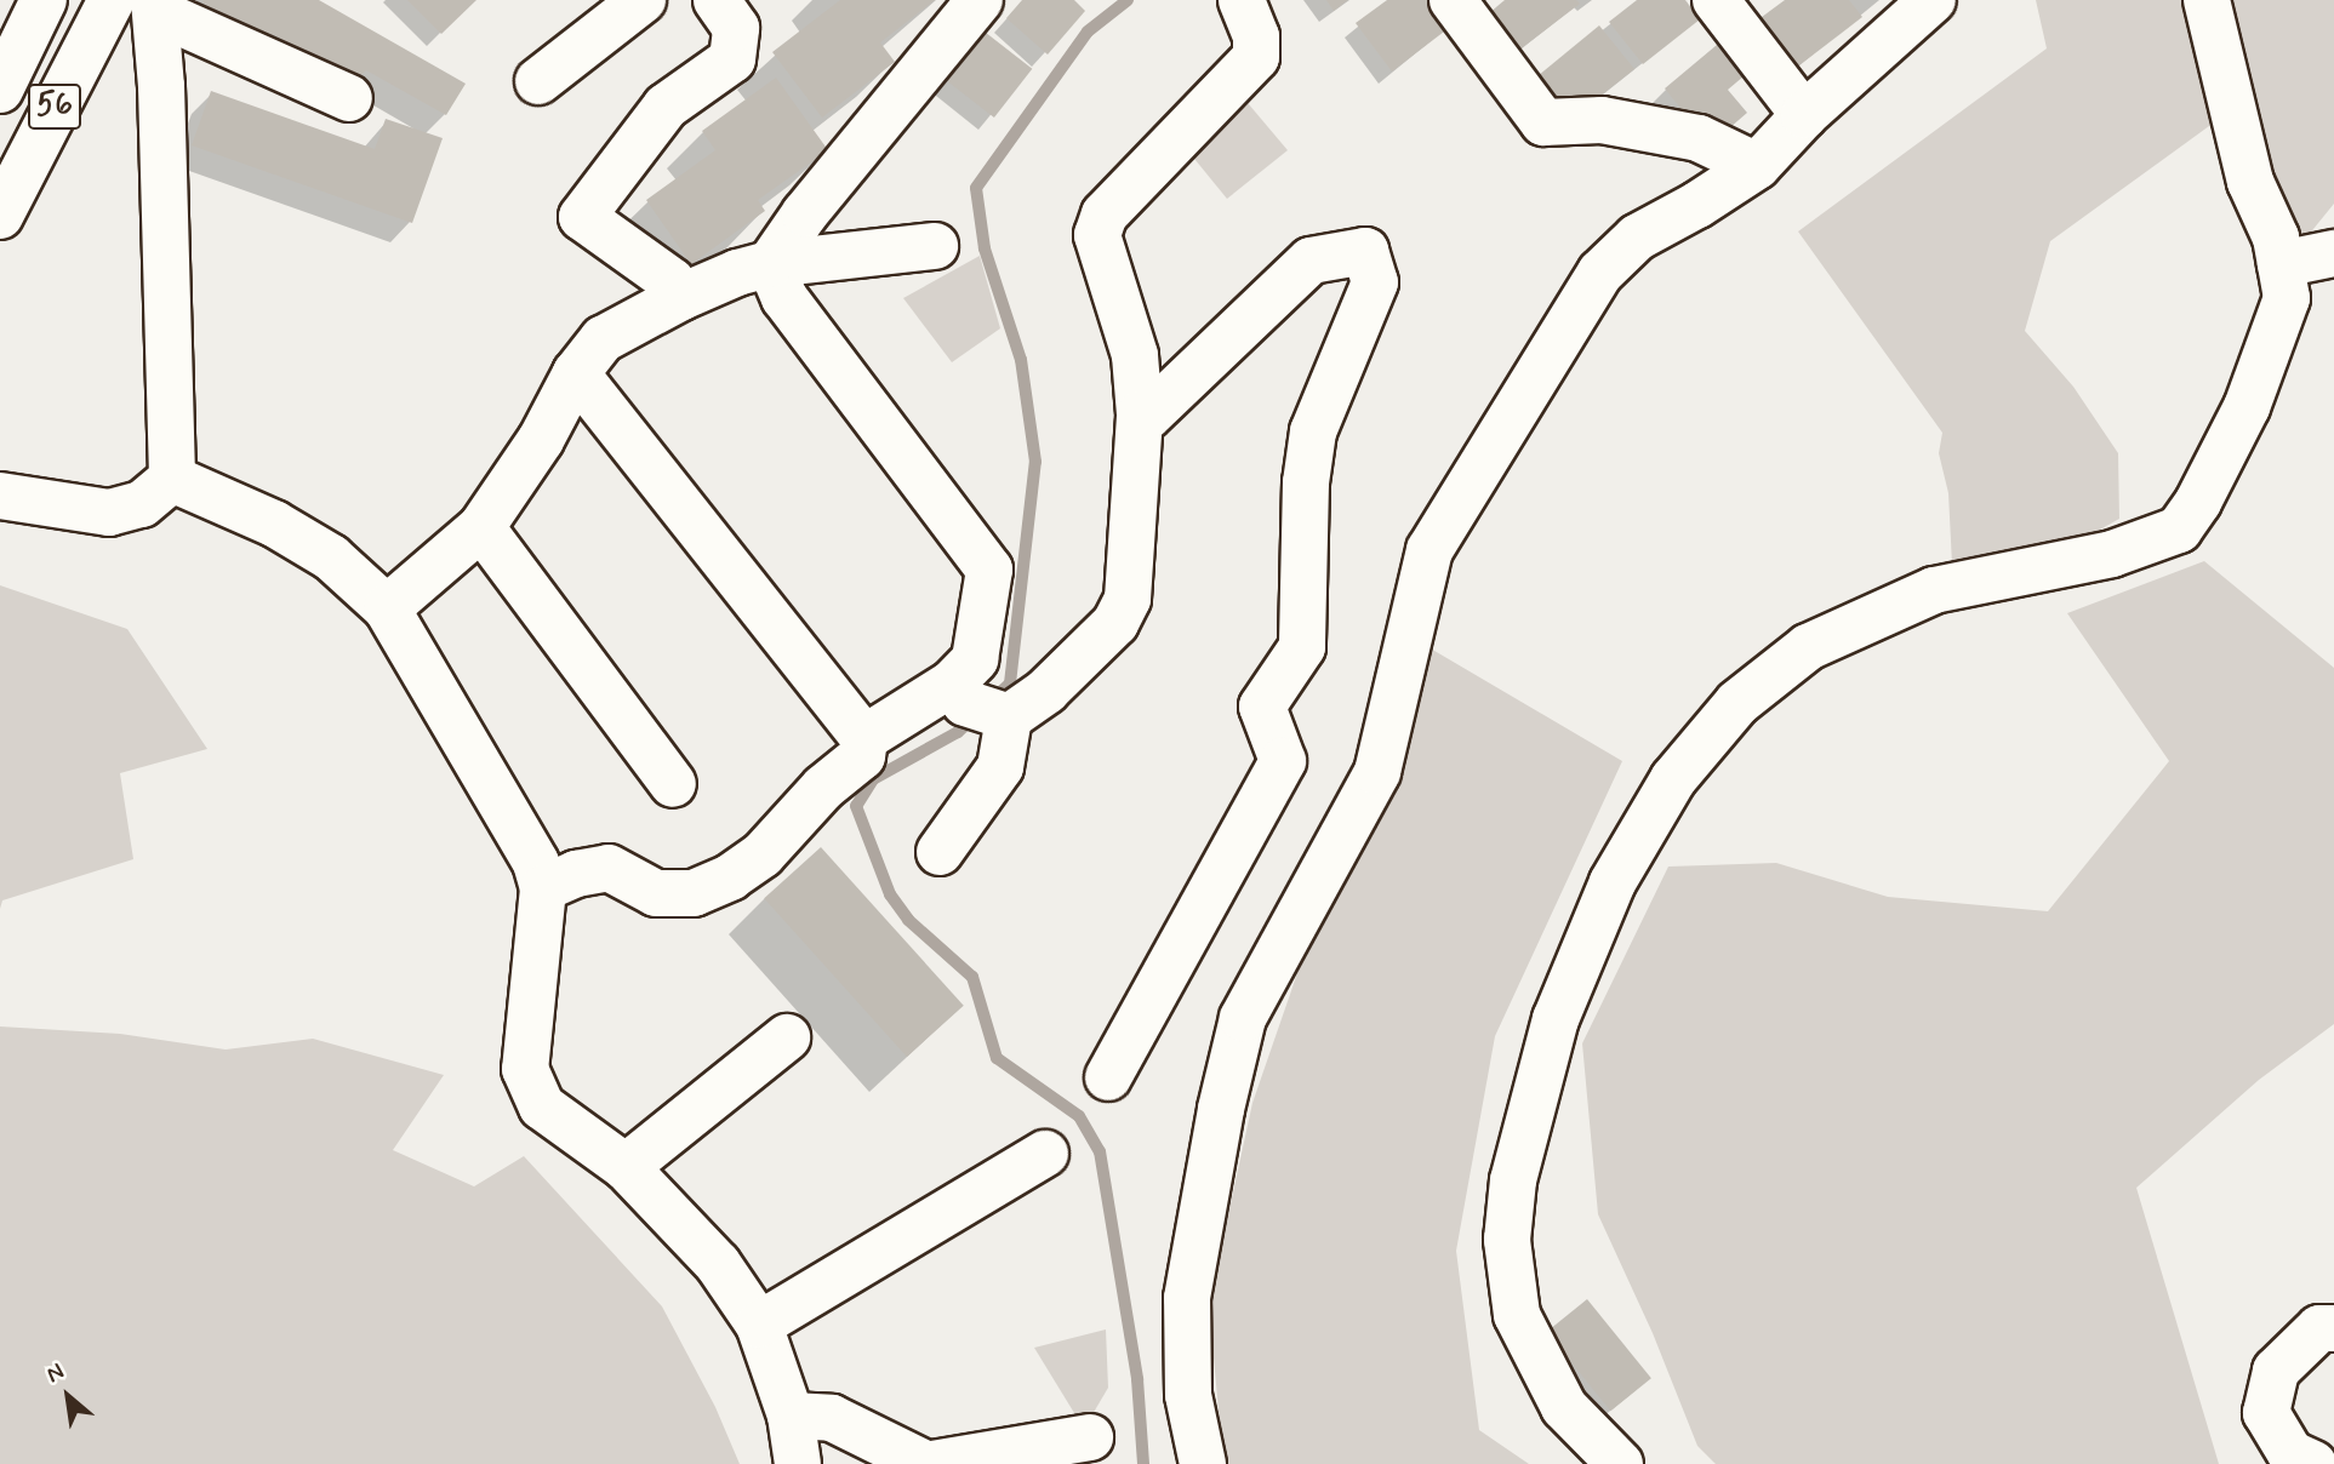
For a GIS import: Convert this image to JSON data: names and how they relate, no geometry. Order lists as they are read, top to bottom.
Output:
{
  "streets": {
    "main road": ["56"]
  },
  "north": "top left"
}
